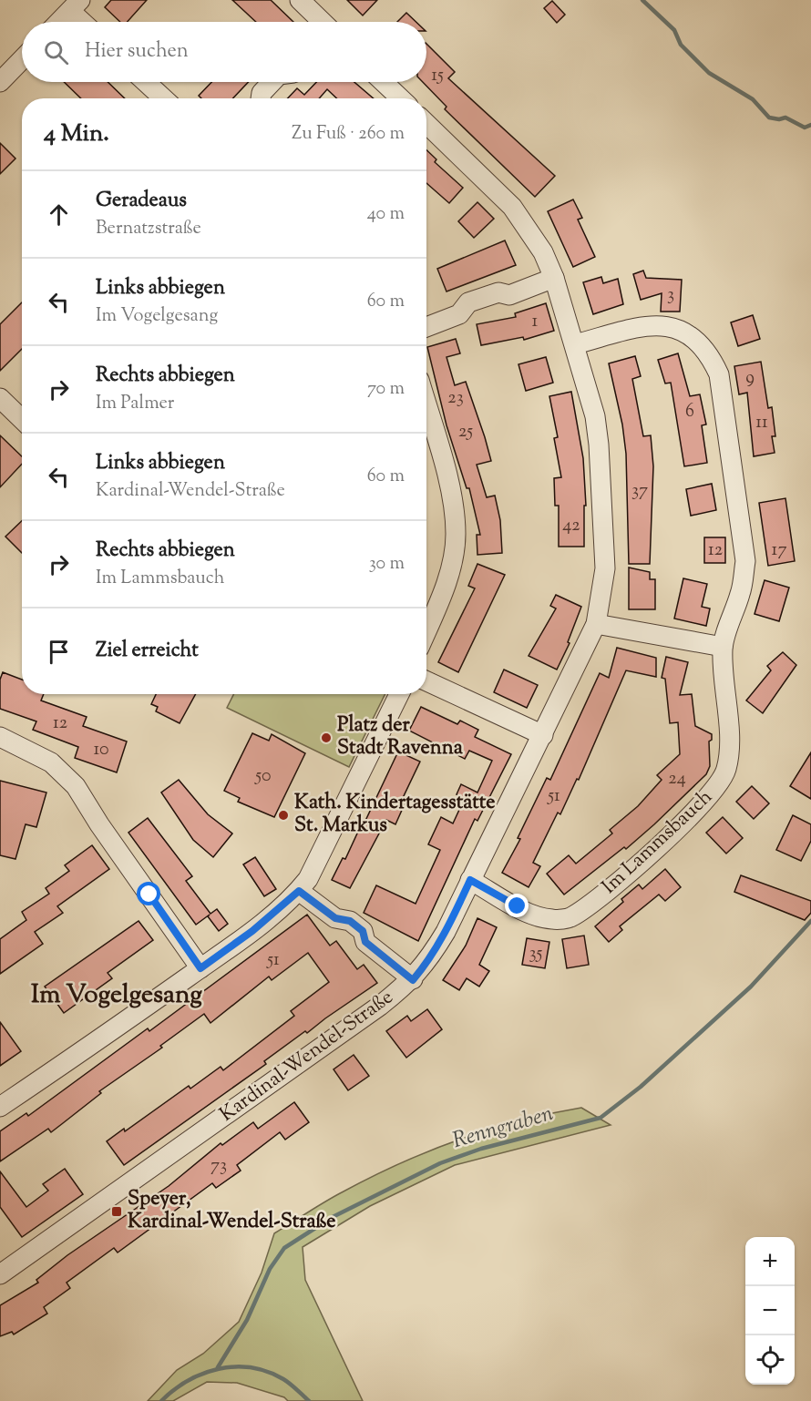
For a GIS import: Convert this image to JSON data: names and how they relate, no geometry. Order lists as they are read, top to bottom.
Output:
{
  "streets": {
    "street": ["Im Lammsbauch", "Kardinal-Wendel-Straße"]
  },
  "crossings": [
    ["Im Lammsbauch", "Kardinal-Wendel-Straße"]
  ],
  "districts": ["Im Vogelgesang"],
  "water": ["Renngraben"],
  "places": {
    "other": ["Platz der Stadt Ravenna", "Kath. Kindertagesstätte St. Markus"],
    "transit": ["Speyer, Kardinal-Wendel-Straße"]
  },
  "house_numbers": [
    "15",
    "3",
    "1",
    "9",
    "23",
    "6",
    "11",
    "25",
    "37",
    "42",
    "12",
    "17",
    "12",
    "10",
    "50",
    "24",
    "51",
    "35",
    "51",
    "73"
  ],
  "page": {
    "search": "Hier suchen",
    "heading": ["4 Min.", "Zu Fuß · 260 m"],
    "list": [
      ["Geradeaus", "Bernatzstraße", "40 m"],
      ["Links abbiegen", "Im Vogelgesang", "60 m"],
      ["Rechts abbiegen", "Im Palmer", "70 m"],
      ["Links abbiegen", "Kardinal-Wendel-Straße", "60 m"],
      ["Rechts abbiegen", "Im Lammsbauch", "30 m"],
      "Ziel erreicht"
    ],
    "map_buttons": ["+", "−"]
  }
}
